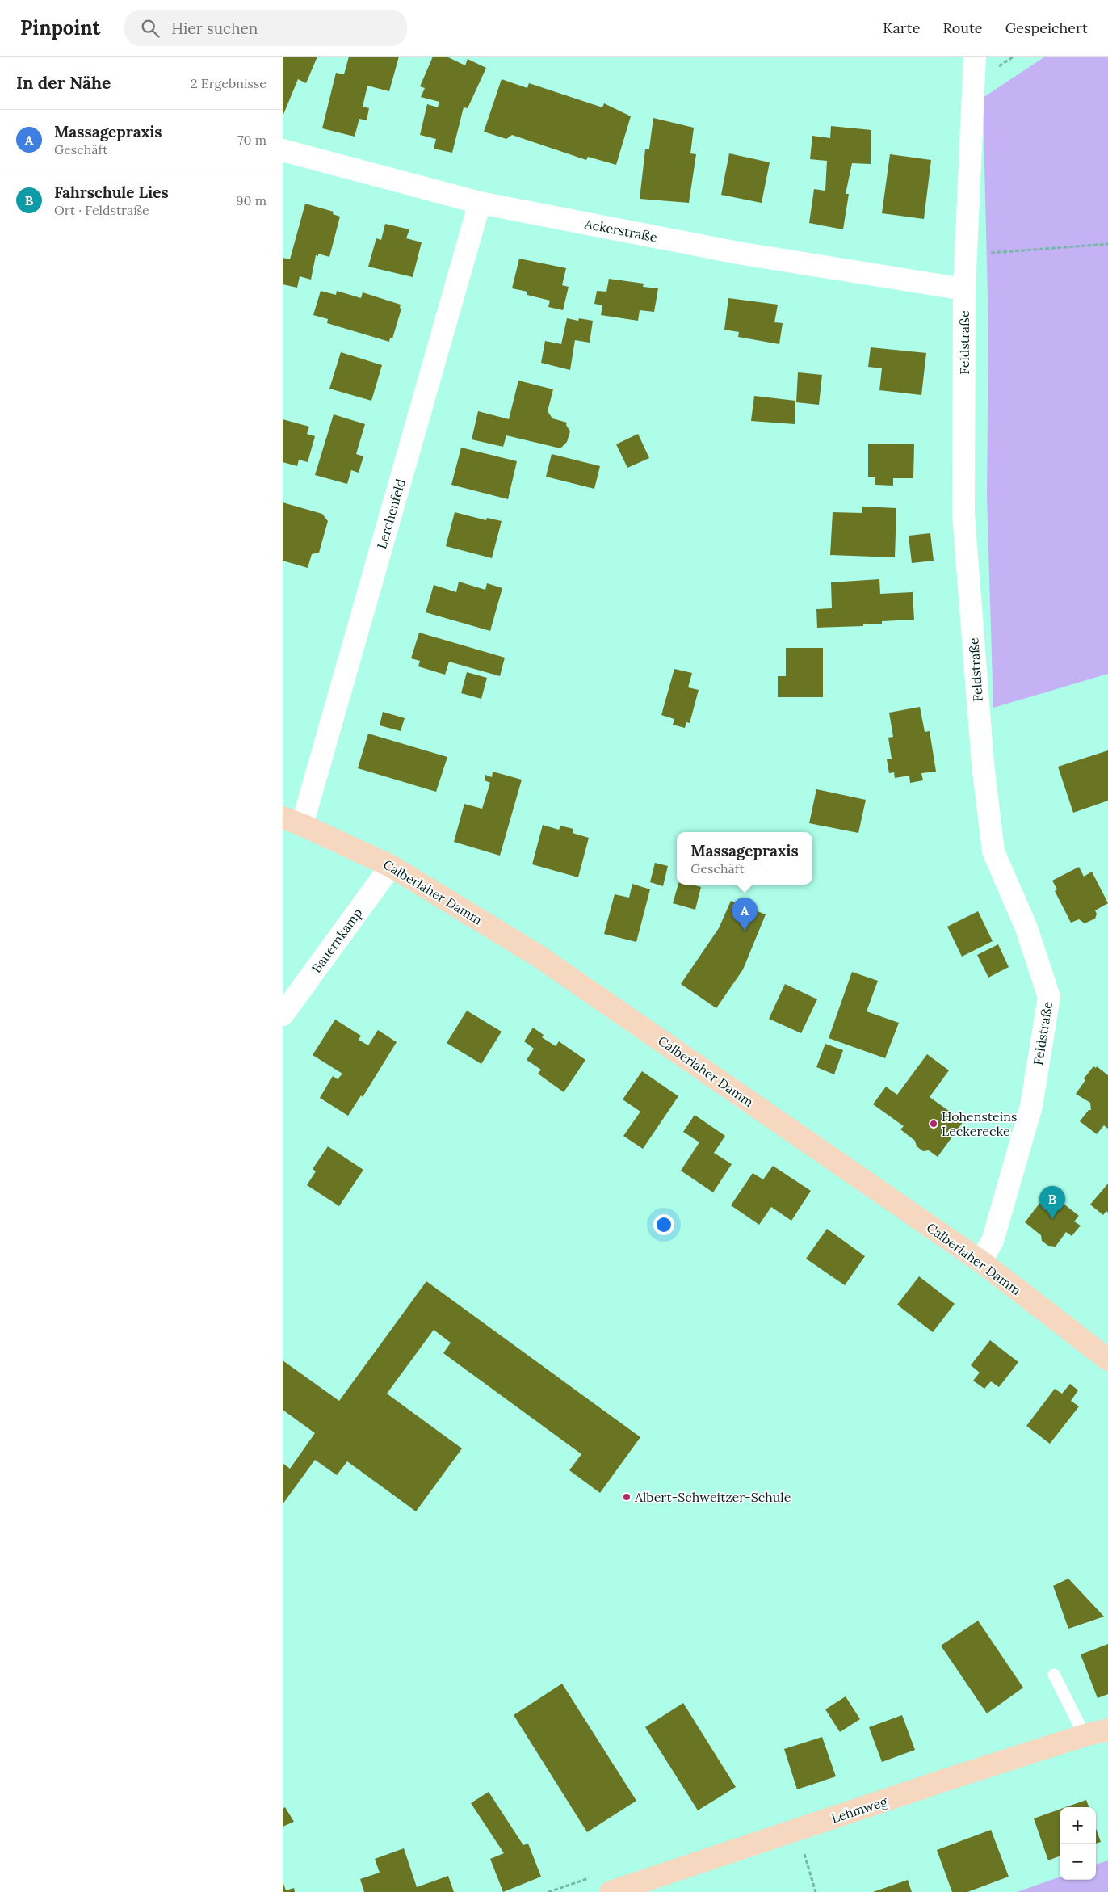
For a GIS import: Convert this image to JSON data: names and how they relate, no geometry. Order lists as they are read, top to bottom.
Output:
{
  "streets": {
    "street": [
      "Ackerstraße",
      "Feldstraße",
      "Lerchenfeld",
      "Calberlaher Damm",
      "Bauernkamp",
      "Lehmweg"
    ]
  },
  "crossings": [
    ["Ackerstraße", "Feldstraße"],
    ["Ackerstraße", "Lerchenfeld"],
    ["Feldstraße", "Calberlaher Damm"],
    ["Lerchenfeld", "Calberlaher Damm"],
    ["Calberlaher Damm", "Bauernkamp"]
  ],
  "places": ["Hohensteins Leckerecke", "Albert-Schweitzer-Schule"],
  "page": {
    "header": "Pinpoint",
    "search": "Hier suchen",
    "nav": ["Karte", "Route", "Gespeichert"],
    "heading": ["In der Nähe", "2 Ergebnisse"],
    "list": [
      {
        "mark": "A",
        "name": "Massagepraxis",
        "note": "Geschäft",
        "value": "70 m"
      },
      {
        "mark": "B",
        "name": "Fahrschule Lies",
        "note": "Ort · Feldstraße",
        "value": "90 m"
      }
    ],
    "popup": ["Massagepraxis", "Geschäft"],
    "pins": ["A", "B"],
    "map_buttons": ["+", "−"]
  }
}
